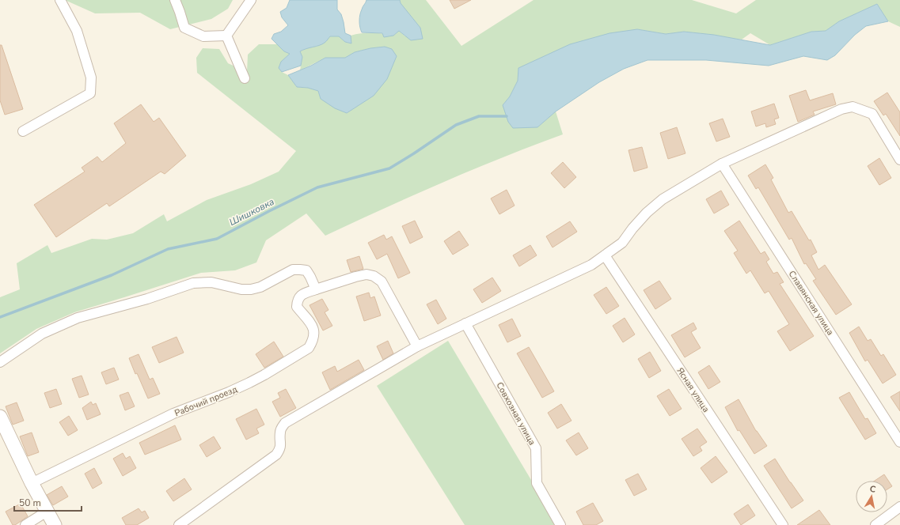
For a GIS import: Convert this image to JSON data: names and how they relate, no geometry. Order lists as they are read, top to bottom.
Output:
{
  "streets": {
    "street": [
      "Славянская улица",
      "Ясная улица",
      "Рабочий проезд",
      "Совхозная улица"
    ]
  },
  "water": ["Шишковка"],
  "scale_bar": "50 m",
  "north": "top"
}
